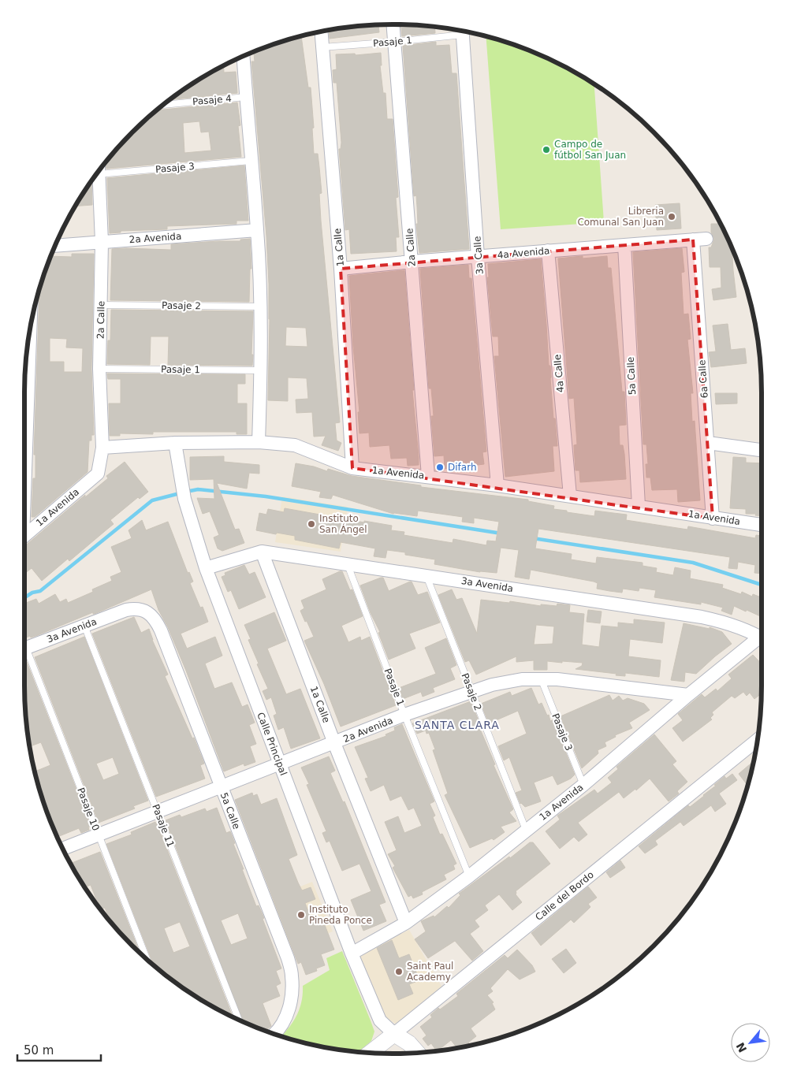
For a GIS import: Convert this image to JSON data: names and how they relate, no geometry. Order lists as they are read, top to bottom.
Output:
{
  "streets": {
    "street": [
      "2a Avenida",
      "1a Calle",
      "2a Calle",
      "4a Avenida",
      "3a Calle",
      "4a Calle",
      "5a Calle",
      "6a Calle",
      "1a Avenida",
      "3a Avenida",
      "Calle Principal",
      "Calle del Bordo"
    ],
    "lane": [
      "Pasaje 1",
      "Pasaje 4",
      "Pasaje 3",
      "Pasaje 2",
      "Pasaje 10",
      "Pasaje 11"
    ]
  },
  "crossings": [
    ["Pasaje 1", "2a Avenida"],
    ["Pasaje 1", "1a Calle"],
    ["Pasaje 1", "2a Calle"],
    ["Pasaje 1", "1a Avenida"],
    ["Pasaje 1", "3a Avenida"],
    ["Pasaje 3", "2a Avenida"],
    ["Pasaje 3", "1a Avenida"],
    ["2a Avenida", "1a Calle"],
    ["2a Avenida", "2a Calle"],
    ["2a Avenida", "Pasaje 2"],
    ["2a Avenida", "5a Calle"],
    ["2a Avenida", "1a Avenida"],
    ["2a Avenida", "Calle Principal"],
    ["2a Avenida", "Pasaje 10"],
    ["2a Avenida", "Pasaje 11"],
    ["1a Calle", "4a Avenida"],
    ["1a Calle", "1a Avenida"],
    ["1a Calle", "3a Avenida"],
    ["2a Calle", "4a Avenida"],
    ["2a Calle", "Pasaje 2"],
    ["2a Calle", "1a Avenida"],
    ["4a Avenida", "3a Calle"],
    ["4a Avenida", "4a Calle"],
    ["4a Avenida", "5a Calle"],
    ["4a Avenida", "6a Calle"],
    ["3a Calle", "1a Avenida"],
    ["Pasaje 2", "1a Avenida"],
    ["Pasaje 2", "3a Avenida"],
    ["4a Calle", "1a Avenida"],
    ["5a Calle", "1a Avenida"],
    ["5a Calle", "3a Avenida"],
    ["6a Calle", "1a Avenida"],
    ["1a Avenida", "Calle Principal"],
    ["3a Avenida", "Calle Principal"],
    ["3a Avenida", "Pasaje 11"],
    ["Calle Principal", "Calle del Bordo"]
  ],
  "districts": ["SANTA CLARA"],
  "places": [
    "Campo de fútbol San Juan",
    "Libreria Comunal San Juan",
    "Difarh",
    "Instituto San Ángel",
    "Instituto Pineda Ponce",
    "Saint Paul Academy"
  ],
  "scale_bar": "50 m",
  "north": "bottom left"
}
